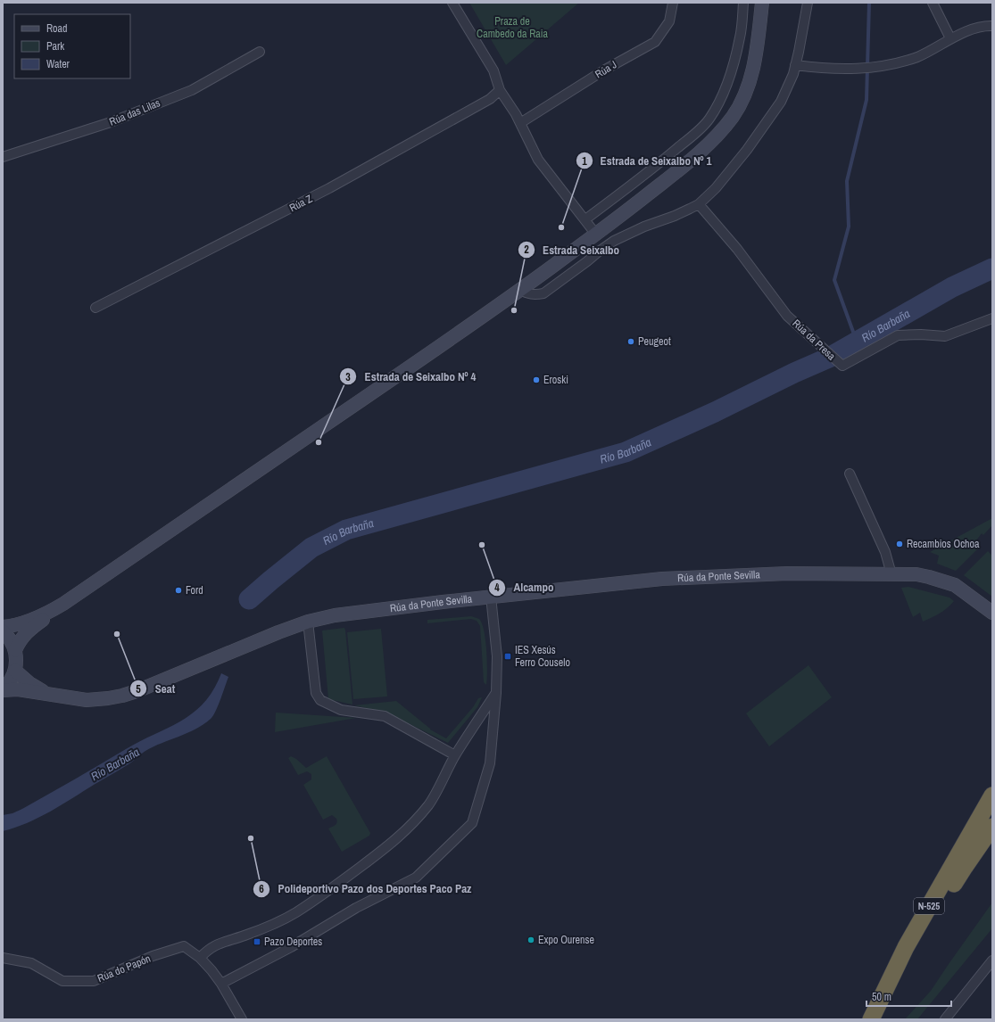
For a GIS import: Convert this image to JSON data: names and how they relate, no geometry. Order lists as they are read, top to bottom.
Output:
{
  "streets": {
    "highway": ["N-525"],
    "street": [
      "Rúa J",
      "Rúa das Lilas",
      "Rúa Z",
      "Rúa da Presa",
      "Rúa da Ponte Sevilla",
      "Rúa do Papón"
    ]
  },
  "water": ["Río Barbaña"],
  "parks": ["Praza de Cambedo da Raia"],
  "places": {
    "other": [
      "Estrada de Seixalbo Nº 1",
      "Estrada Seixalbo",
      "Peugeot",
      "Eroski",
      "Estrada de Seixalbo Nº 4",
      "Recambios Ochoa",
      "Alcampo",
      "Ford",
      "Seat",
      "Polideportivo Pazo dos Deportes Paco Paz",
      "Expo Ourense"
    ],
    "transit": ["IES Xesús Ferro Couselo", "Pazo Deportes"]
  },
  "legend": ["Road", "Park", "Water"],
  "scale_bar": "50 m"
}
